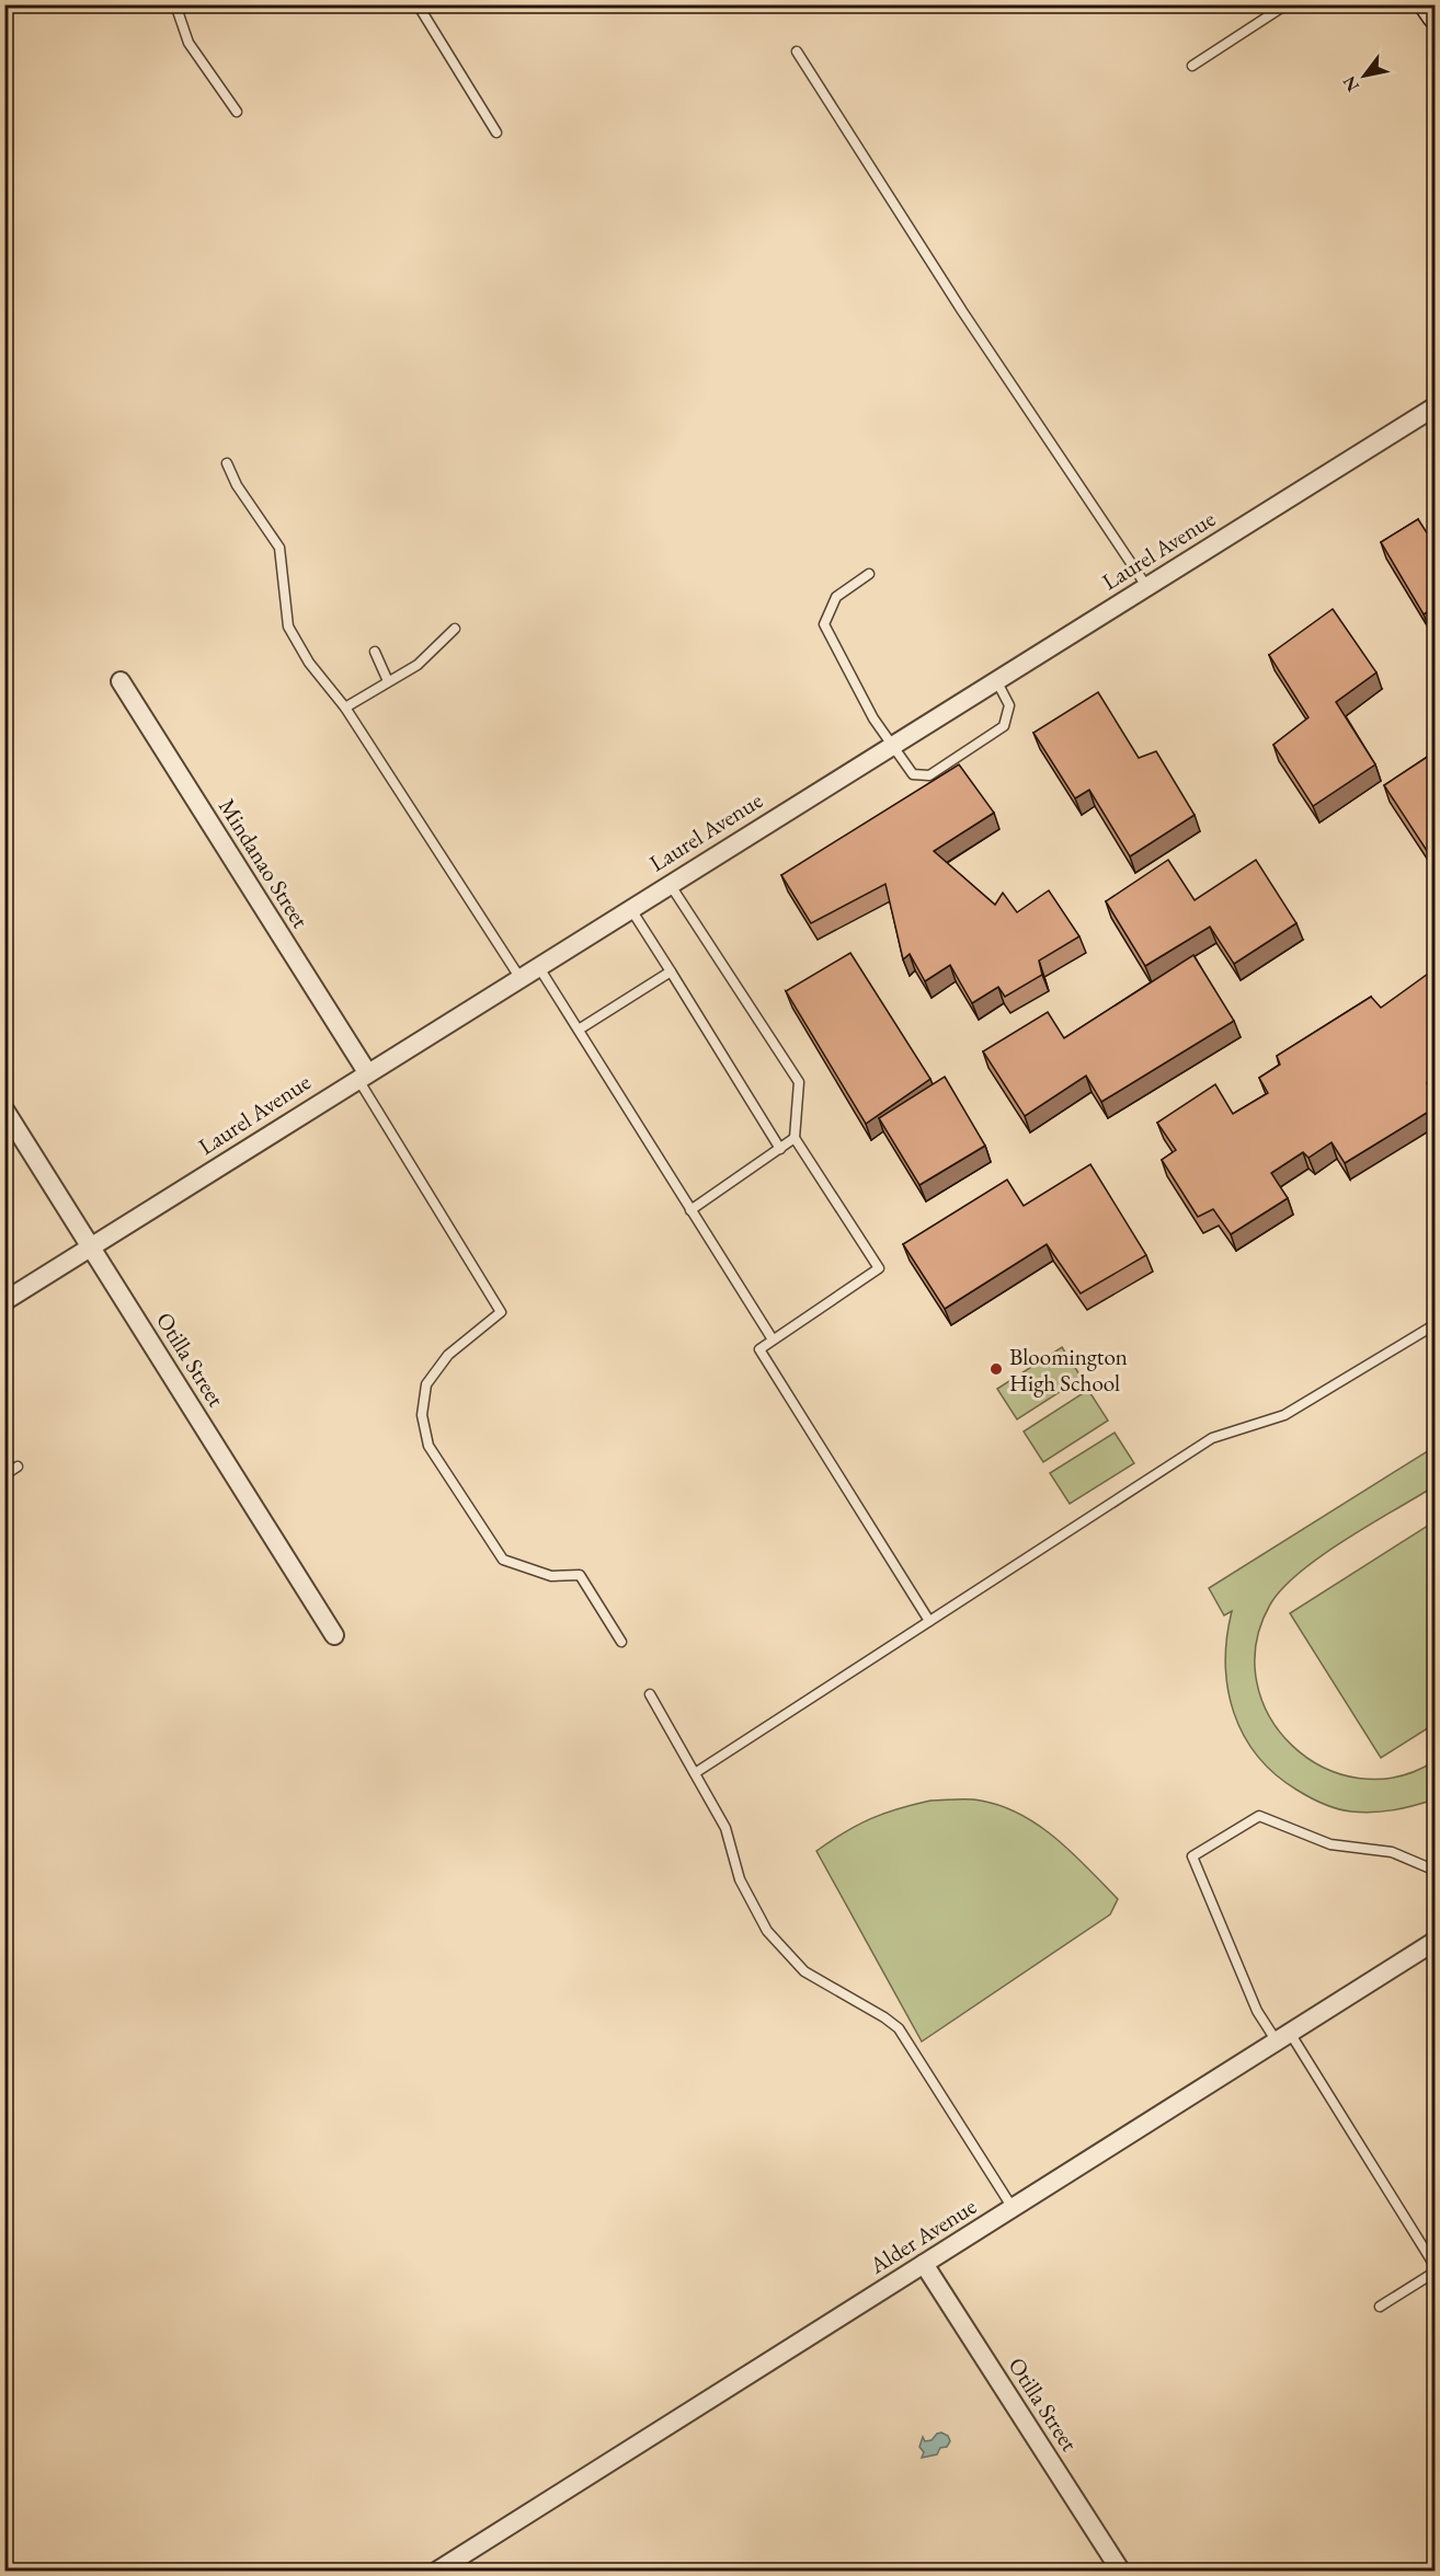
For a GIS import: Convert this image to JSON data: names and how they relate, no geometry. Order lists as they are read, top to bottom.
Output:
{
  "streets": {
    "street": [
      "Laurel Avenue",
      "Mindanao Street",
      "Otilla Street",
      "Alder Avenue"
    ]
  },
  "crossings": [
    ["Laurel Avenue", "Mindanao Street"],
    ["Laurel Avenue", "Otilla Street"],
    ["Otilla Street", "Alder Avenue"]
  ],
  "places": ["Bloomington High School"],
  "north": "bottom left"
}
